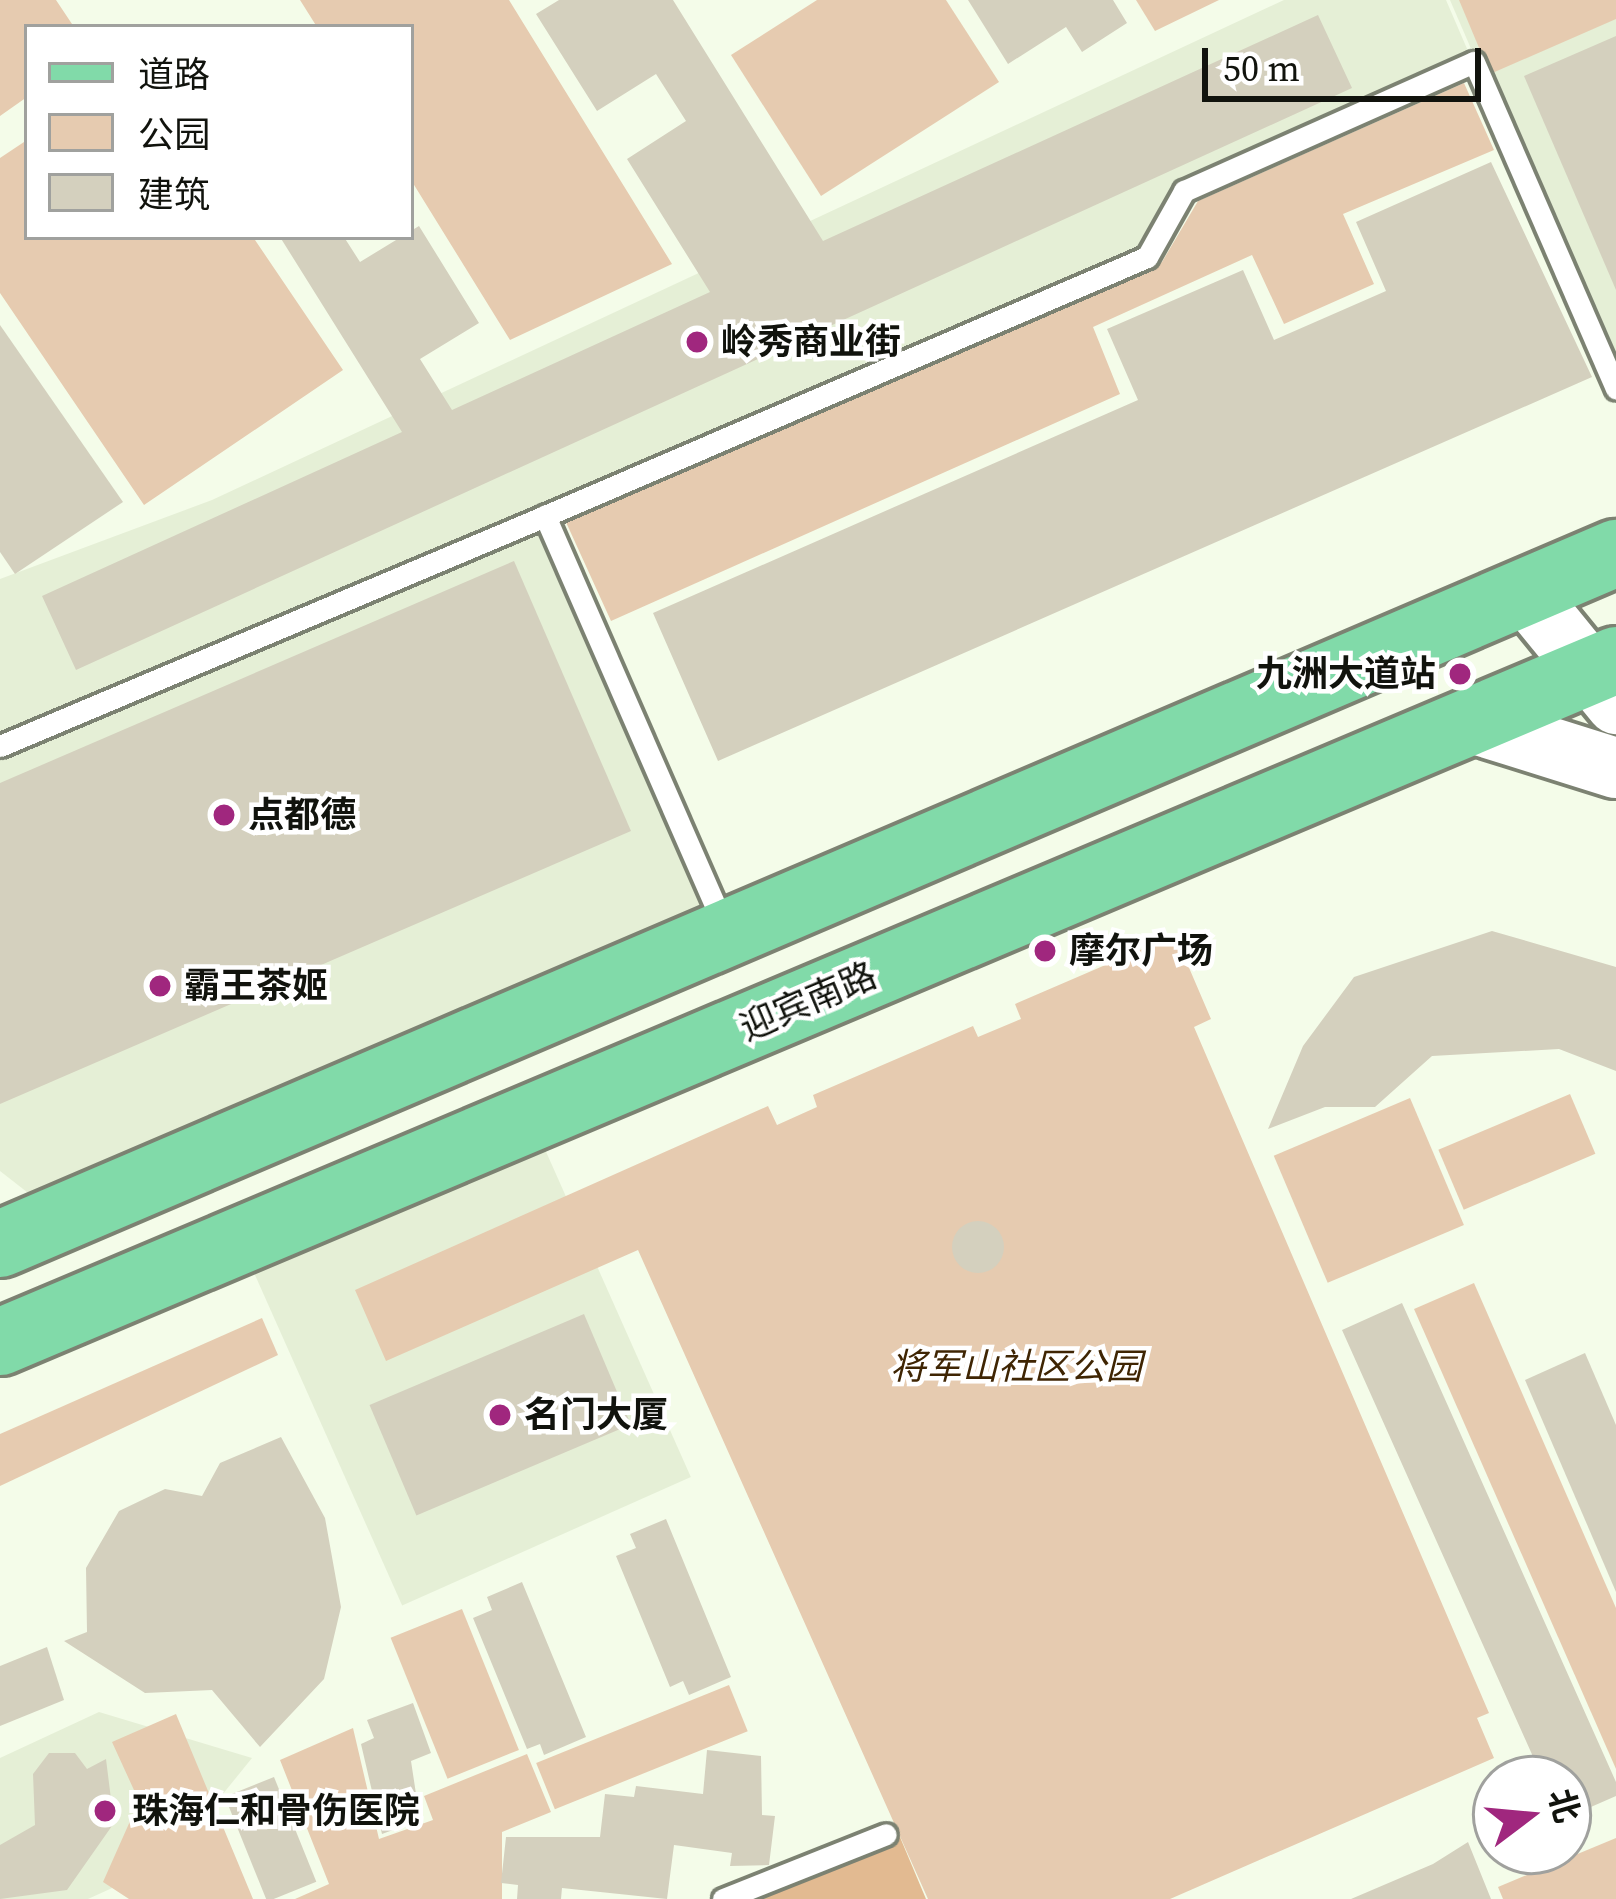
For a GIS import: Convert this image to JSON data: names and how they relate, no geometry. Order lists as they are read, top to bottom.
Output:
{
  "streets": {
    "main road": ["迎宾南路"]
  },
  "parks": ["将军山社区公园"],
  "places": [
    "岭秀商业街",
    "九洲大道站",
    "点都德",
    "摩尔广场",
    "霸王茶姬",
    "名门大厦",
    "珠海仁和骨伤医院"
  ],
  "legend": ["道路", "公园", "建筑"],
  "scale_bar": "50 m",
  "north": "right"
}
